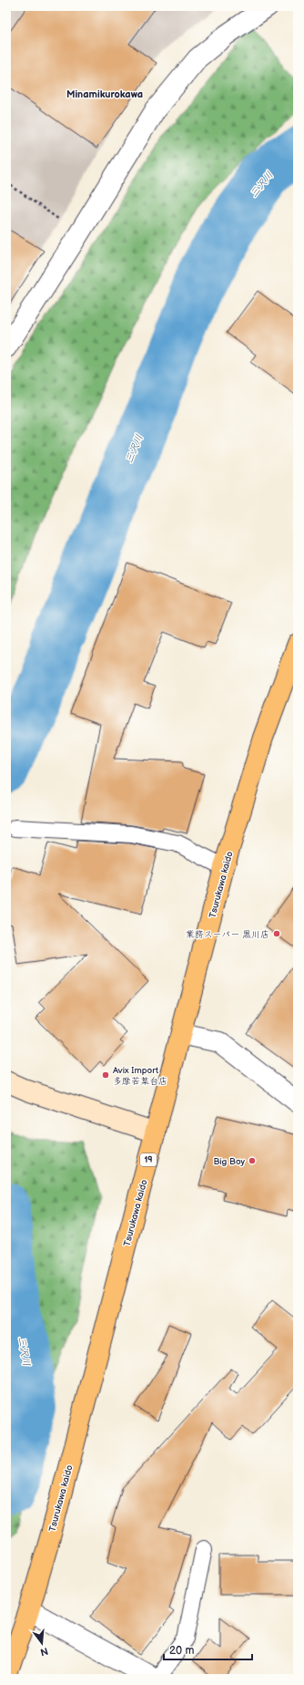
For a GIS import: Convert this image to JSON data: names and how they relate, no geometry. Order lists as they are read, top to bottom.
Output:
{
  "streets": {
    "main road": ["Tsurukawa kaido", "19"]
  },
  "districts": ["Minamikurokawa"],
  "water": ["三沢川"],
  "places": ["業務スーパー 黒川店", "Avix Import 多摩若葉台店", "Big Boy"],
  "scale_bar": "20 m",
  "north": "bottom"
}
